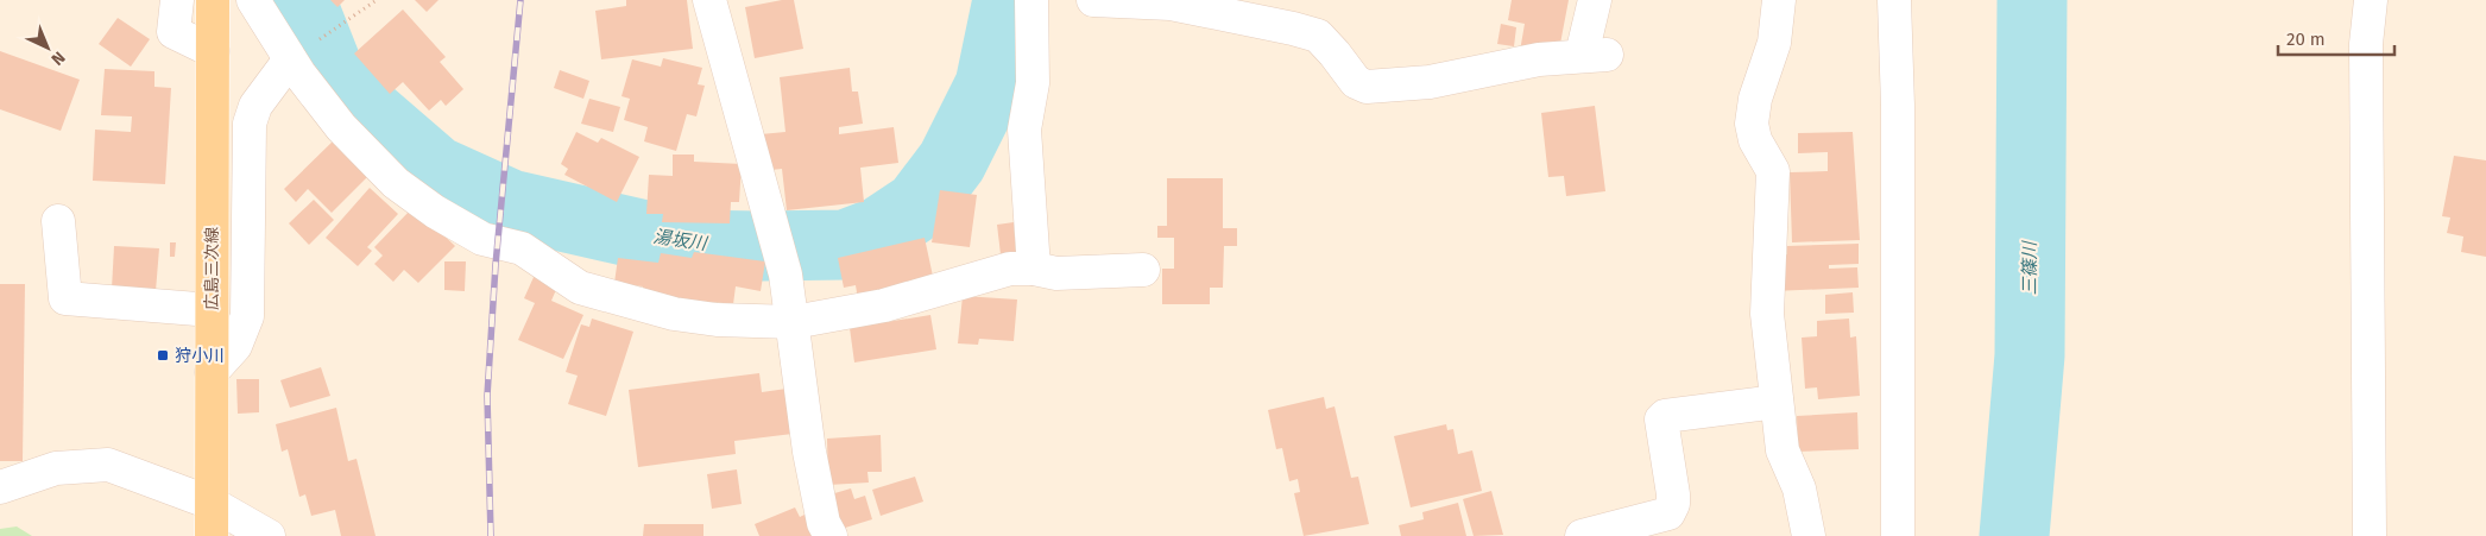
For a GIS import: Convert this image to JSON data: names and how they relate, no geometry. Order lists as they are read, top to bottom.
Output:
{
  "streets": {
    "main road": ["広島三次線"]
  },
  "water": ["湯坂川", "三篠川"],
  "places": {
    "transit": ["狩小川"]
  },
  "scale_bar": "20 m",
  "north": "bottom right"
}
